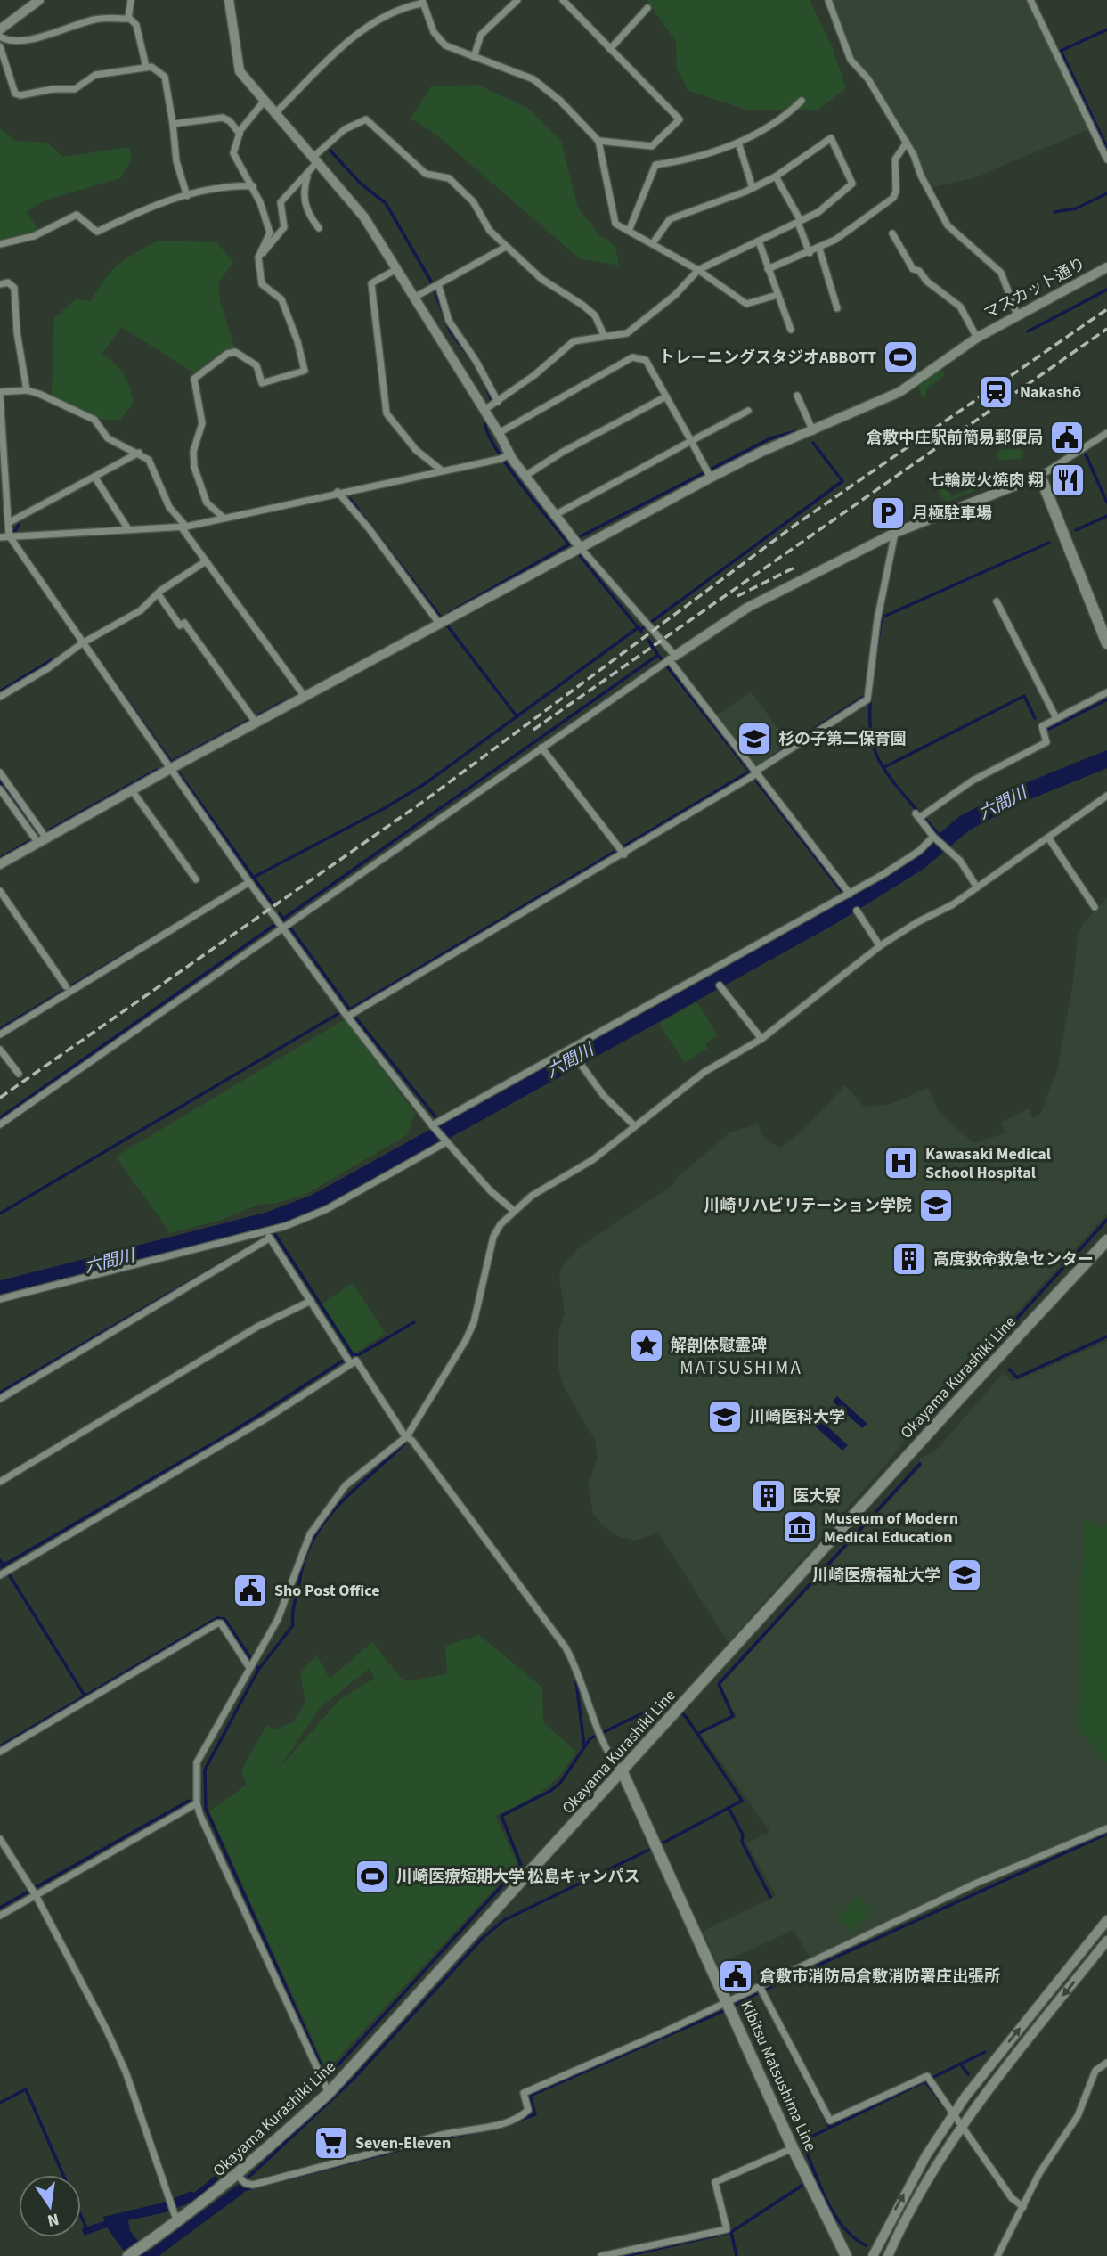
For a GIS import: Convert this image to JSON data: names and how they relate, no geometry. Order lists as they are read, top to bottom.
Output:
{
  "streets": {
    "main road": ["Okayama Kurashiki Line", "Kibitsu Matsushima Line"],
    "street": ["マスカット通り"]
  },
  "crossings": [
    ["Okayama Kurashiki Line", "Kibitsu Matsushima Line"]
  ],
  "districts": ["MATSUSHIMA"],
  "water": ["六間川"],
  "places": {
    "sports": ["トレーニングスタジオABBOTT", "川崎医療短期大学 松島キャンパス"],
    "station": ["Nakashō"],
    "public building": ["倉敷中庄駅前簡易郵便局", "Sho Post Office", "倉敷市消防局倉敷消防署庄出張所"],
    "restaurant": ["七輪炭火焼肉 翔"],
    "parking": ["月極駐車場"],
    "school or university": [
      "杉の子第二保育園",
      "川崎リハビリテーション学院",
      "川崎医科大学",
      "川崎医療福祉大学"
    ],
    "hospital": ["Kawasaki Medical School Hospital"],
    "building": ["高度救命救急センター", "医大寮"],
    "place": ["解剖体慰霊碑"],
    "museum": ["Museum of Modern Medical Education"],
    "supermarket": ["Seven-Eleven"]
  },
  "north": "bottom"
}
